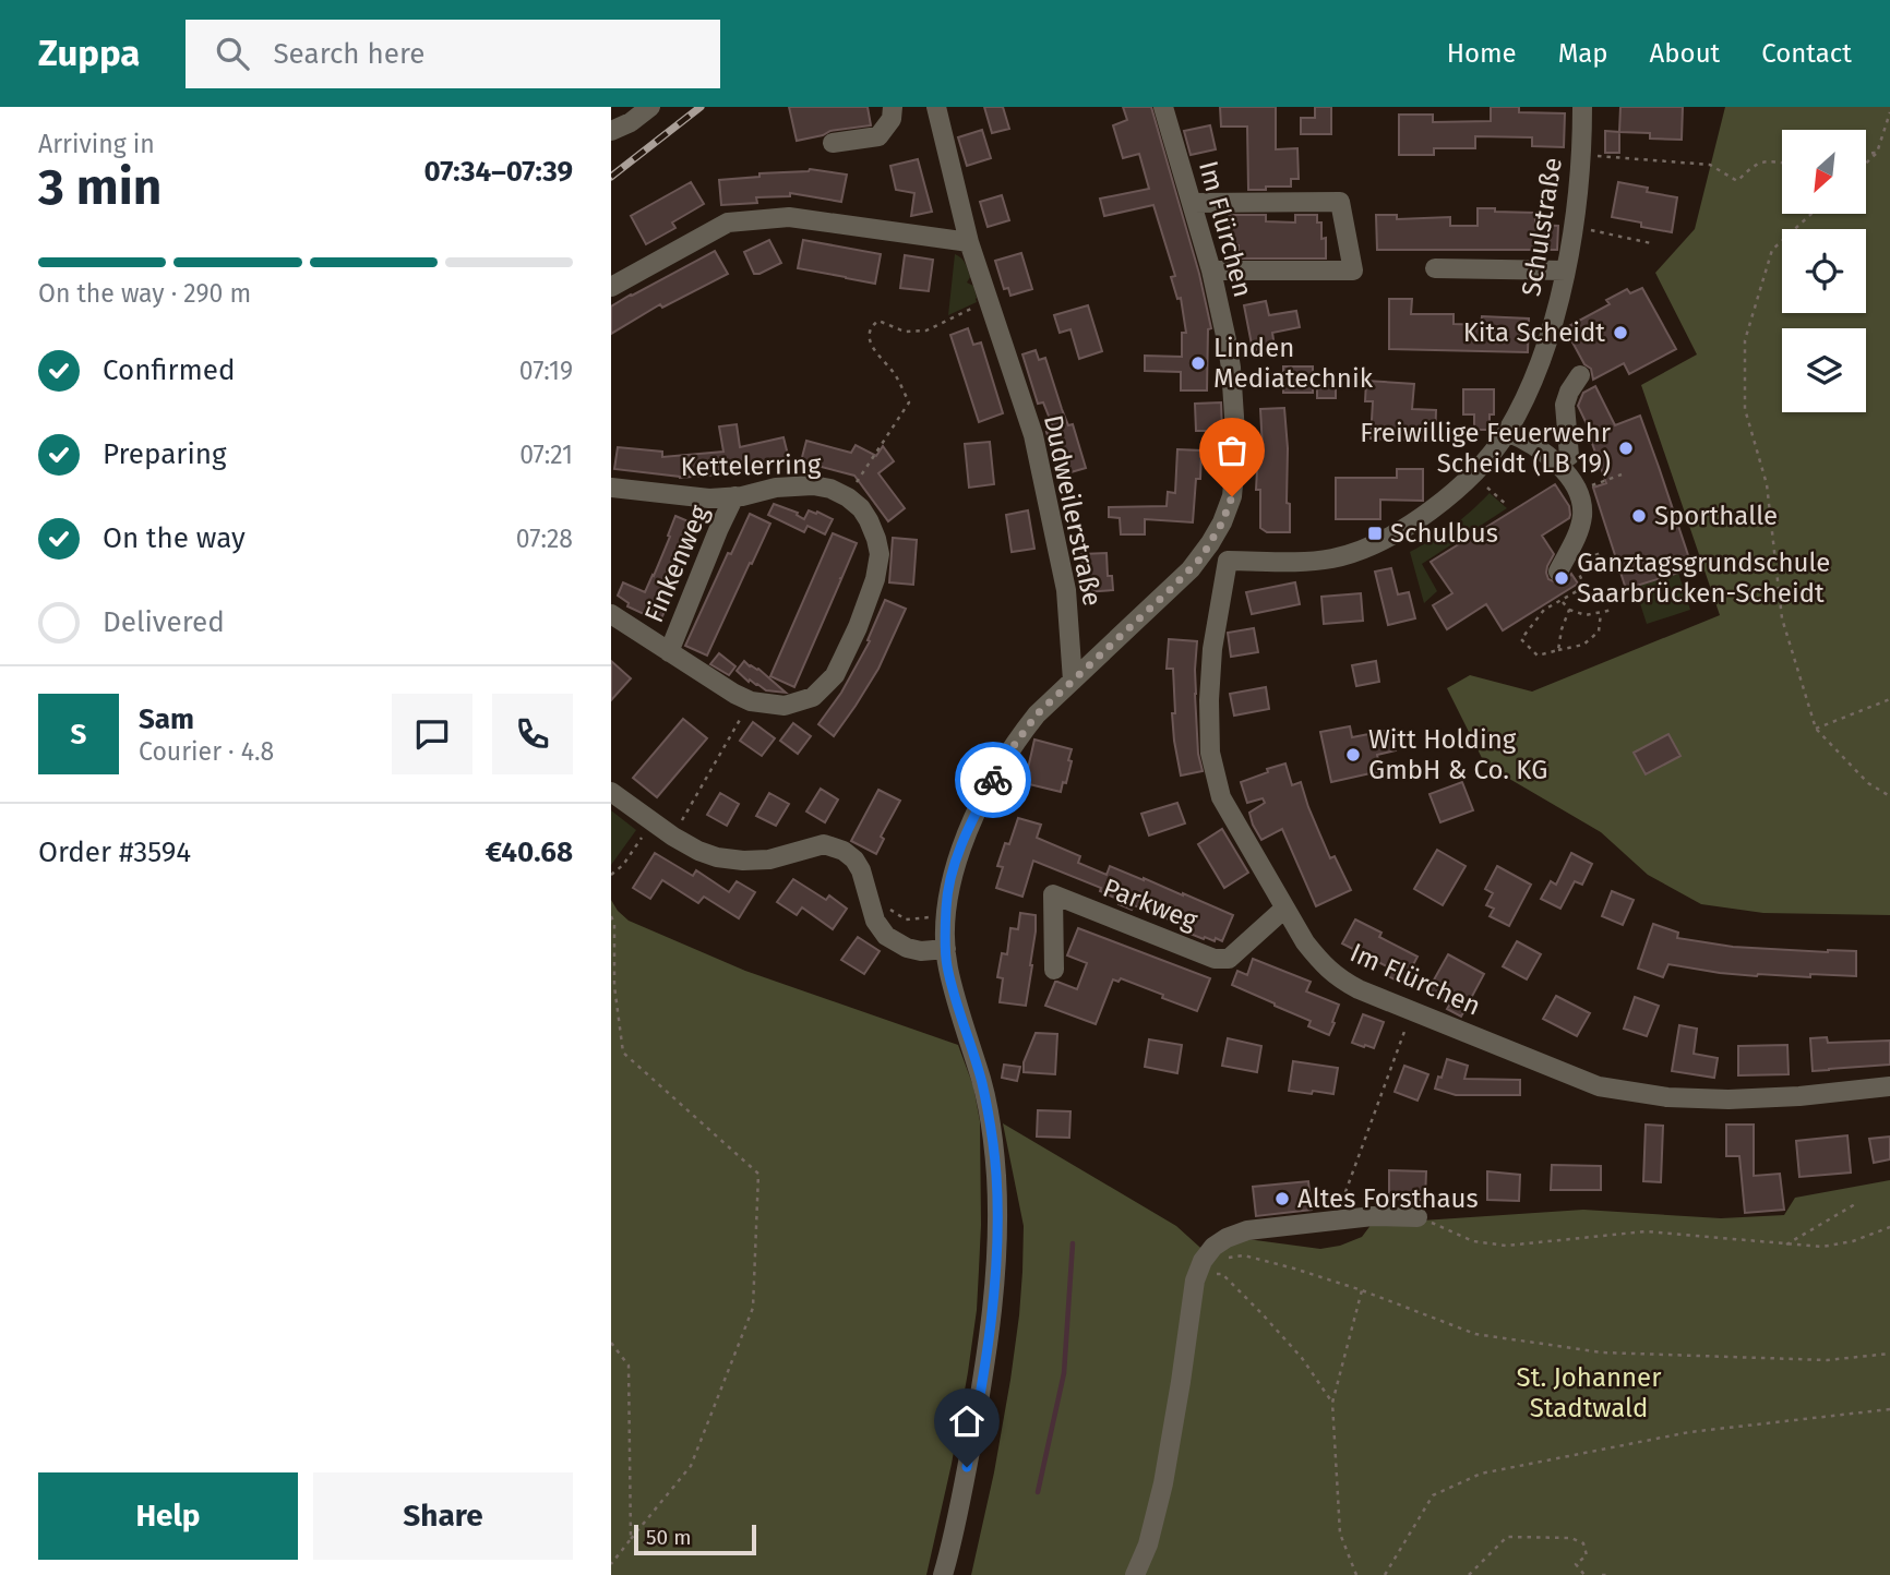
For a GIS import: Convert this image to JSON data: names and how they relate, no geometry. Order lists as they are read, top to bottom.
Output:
{
  "streets": {
    "street": [
      "Schulstraße",
      "Im Flürchen",
      "Kettelerring",
      "Dudweilerstraße",
      "Finkenweg",
      "Parkweg"
    ]
  },
  "crossings": [
    ["Schulstraße", "Im Flürchen"],
    ["Im Flürchen", "Dudweilerstraße"],
    ["Im Flürchen", "Parkweg"],
    ["Kettelerring", "Finkenweg"]
  ],
  "parks": ["St. Johanner Stadtwald"],
  "places": {
    "other": [
      "Kita Scheidt",
      "Linden Mediatechnik",
      "Freiwillige Feuerwehr Scheidt (LB 19)",
      "Sporthalle",
      "Ganztagsgrundschule Saarbrücken-Scheidt",
      "Witt Holding GmbH & Co. KG",
      "Altes Forsthaus"
    ],
    "transit": ["Schulbus"]
  },
  "scale_bar": "50 m",
  "north": "bottom left",
  "page": {
    "header": "Zuppa",
    "search": "Search here",
    "nav": [
      "Home",
      "Map",
      "About",
      "Contact"
    ],
    "heading": ["3 min", "Arriving in", "07:34–07:39"],
    "panel": [
      "Sam",
      "Courier · 4.8",
      "Order #3594",
      "€40.68"
    ],
    "bar": "On the way · 290 m",
    "list": [
      ["Confirmed", "07:19"],
      ["Preparing", "07:21"],
      ["On the way", "07:28"],
      "Delivered"
    ],
    "round": "S",
    "buttons": ["Help", "Share"],
    "scale": "50 m"
  }
}
